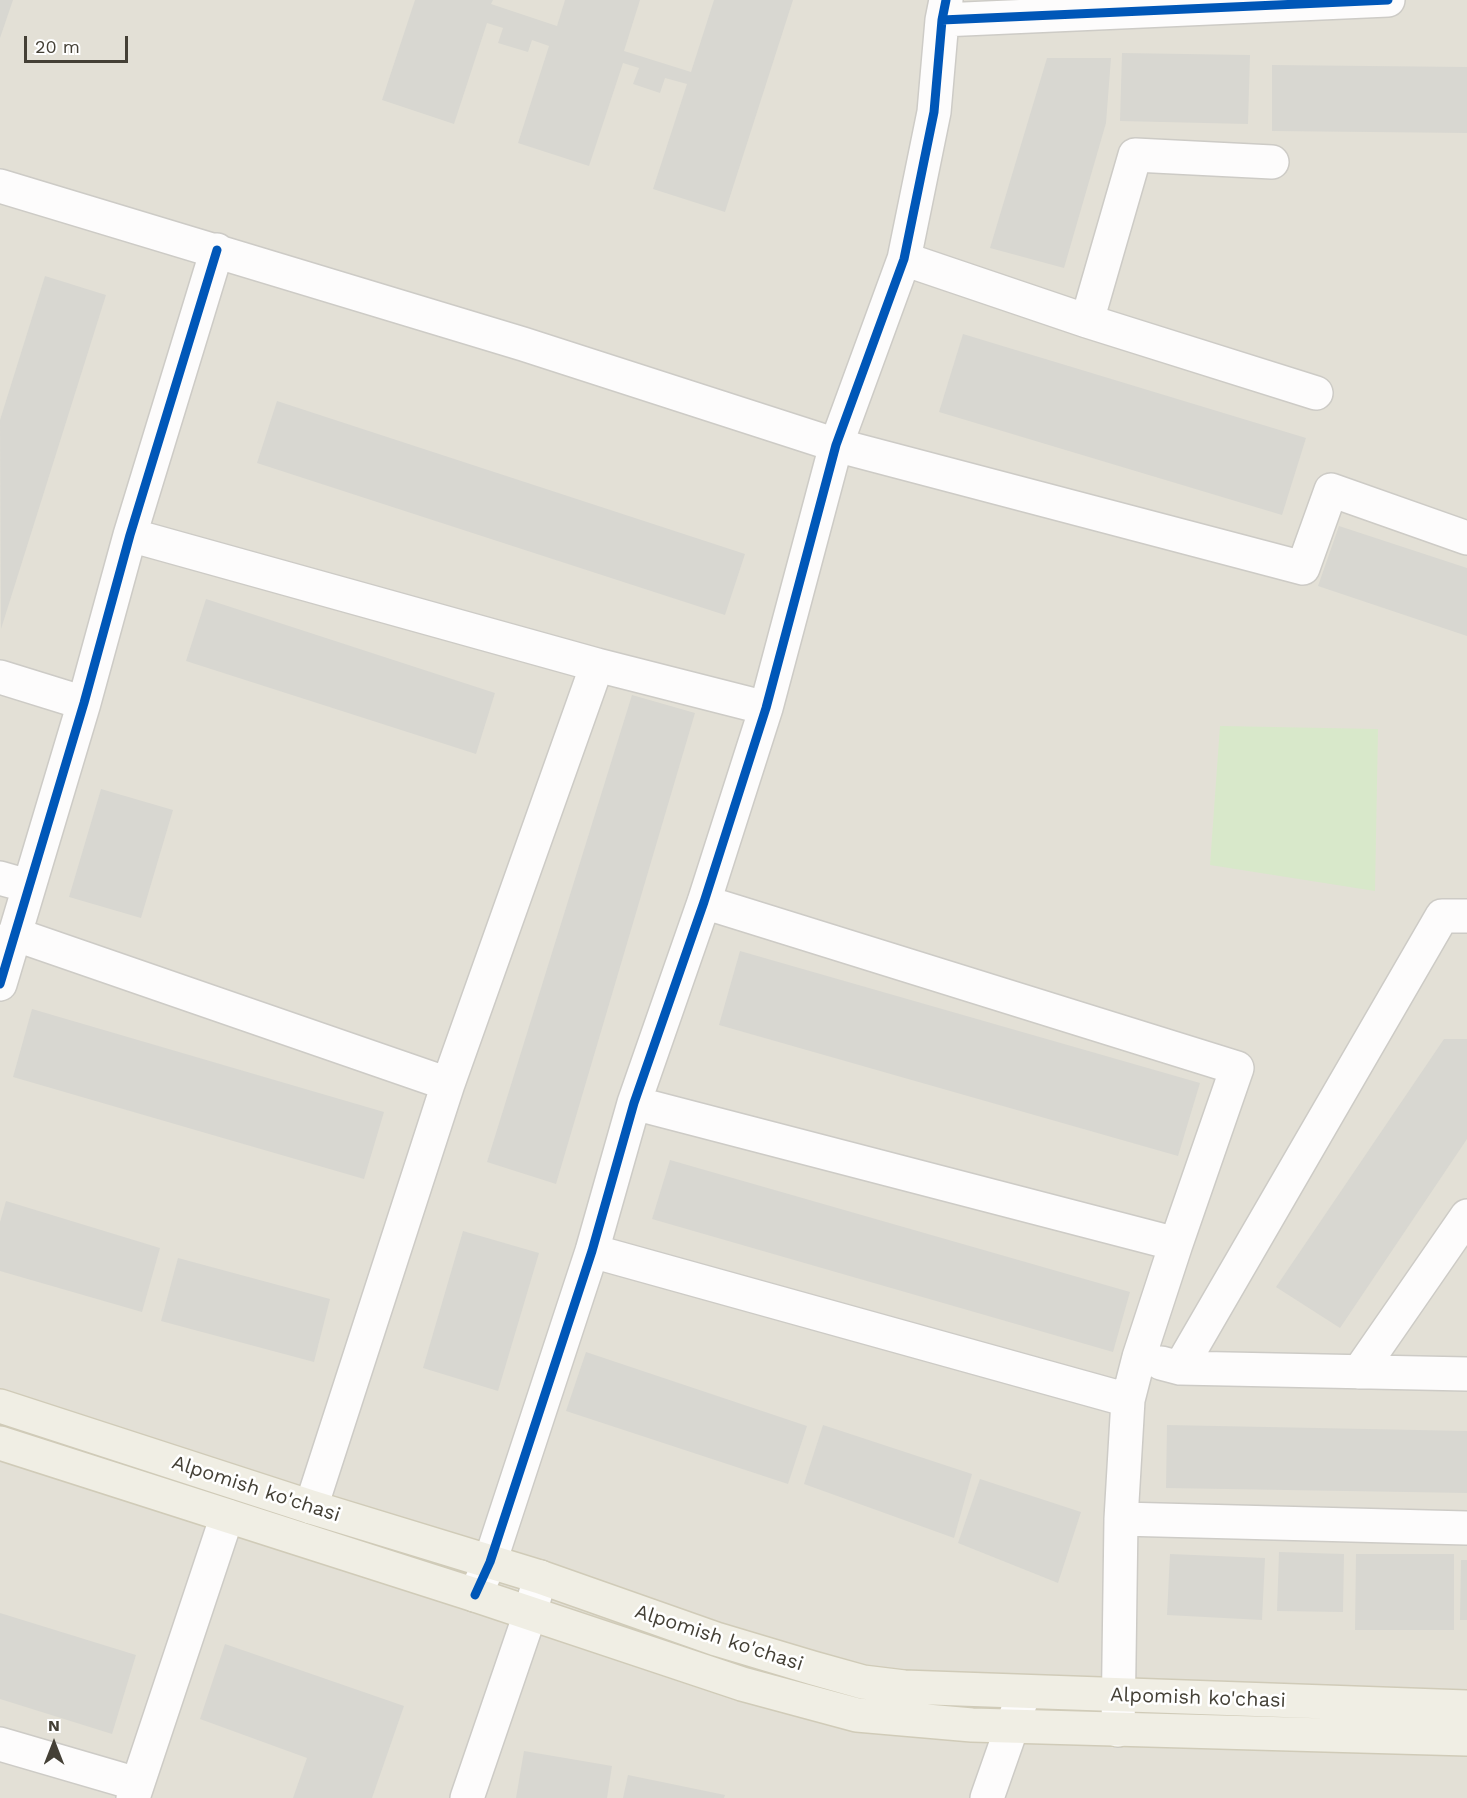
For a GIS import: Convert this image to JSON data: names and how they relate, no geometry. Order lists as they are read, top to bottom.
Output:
{
  "streets": {
    "main road": ["Alpomish ko'chasi"]
  },
  "scale_bar": "20 m",
  "north": "top"
}
